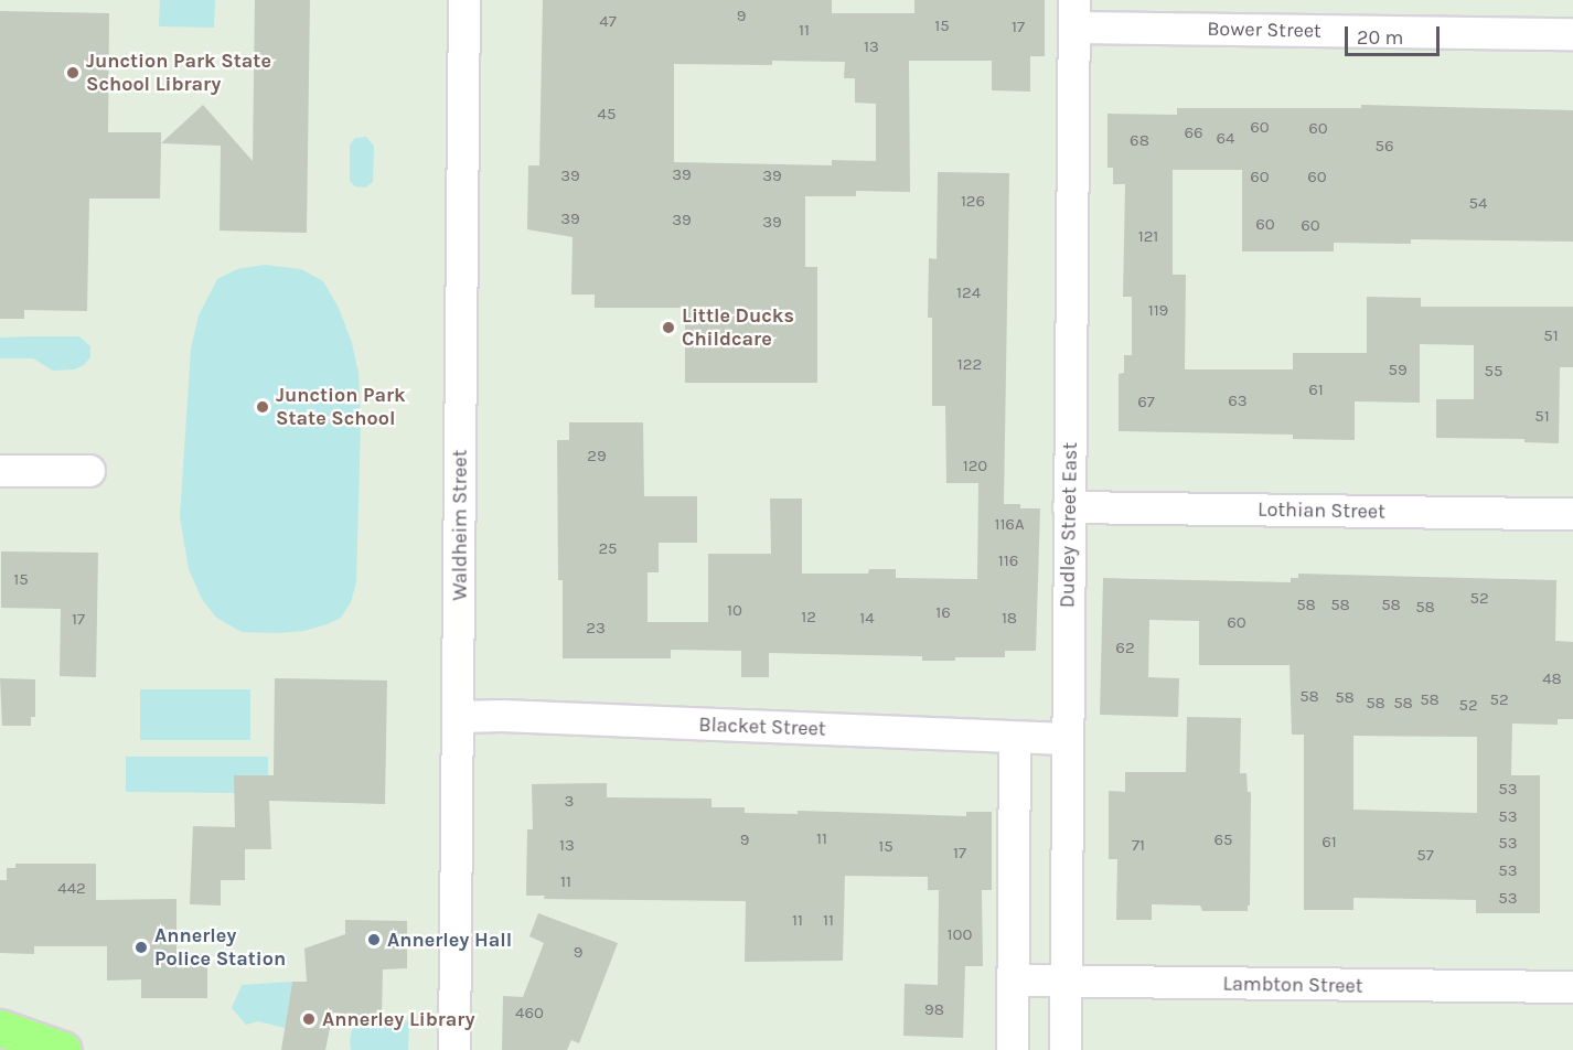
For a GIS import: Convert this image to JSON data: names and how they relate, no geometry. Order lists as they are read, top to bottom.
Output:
{
  "streets": {
    "street": [
      "Bower Street",
      "Lothian Street",
      "Waldheim Street",
      "Dudley Street East",
      "Blacket Street",
      "Lambton Street"
    ]
  },
  "crossings": [
    ["Bower Street", "Dudley Street East"],
    ["Lothian Street", "Dudley Street East"],
    ["Waldheim Street", "Blacket Street"],
    ["Dudley Street East", "Blacket Street"],
    ["Dudley Street East", "Lambton Street"]
  ],
  "places": [
    "Junction Park State School Library",
    "Little Ducks Childcare",
    "Junction Park State School",
    "Annerley Hall",
    "Annerley Police Station",
    "Annerley Library"
  ],
  "house_numbers": [
    "9",
    "47",
    "15",
    "17",
    "11",
    "13",
    "45",
    "60",
    "60",
    "66",
    "64",
    "68",
    "56",
    "39",
    "39",
    "39",
    "60",
    "60",
    "126",
    "54",
    "39",
    "39",
    "39",
    "60",
    "60",
    "121",
    "124",
    "119",
    "51",
    "122",
    "59",
    "55",
    "61",
    "63",
    "67",
    "51",
    "29",
    "120",
    "116A",
    "25",
    "116",
    "15",
    "52",
    "58",
    "58",
    "58",
    "58",
    "10",
    "16",
    "12",
    "14",
    "18",
    "17",
    "60",
    "23",
    "62",
    "48",
    "58",
    "58",
    "58",
    "52",
    "58",
    "58",
    "52",
    "53",
    "3",
    "53",
    "11",
    "9",
    "65",
    "61",
    "53",
    "13",
    "71",
    "15",
    "17",
    "57",
    "53",
    "11",
    "442",
    "53",
    "11",
    "11",
    "100",
    "9",
    "98",
    "460"
  ],
  "scale_bar": "20 m"
}
